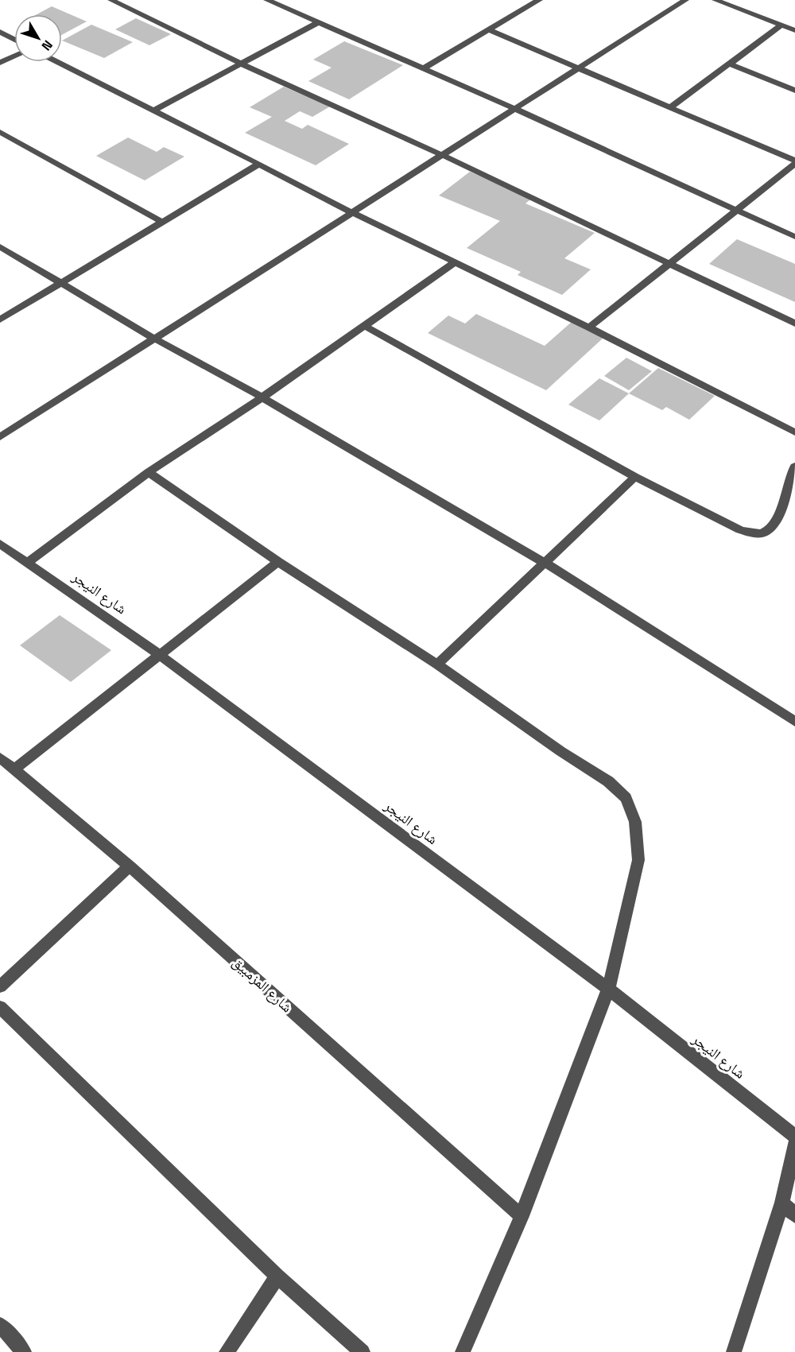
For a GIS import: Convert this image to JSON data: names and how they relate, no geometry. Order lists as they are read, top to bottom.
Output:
{
  "streets": {
    "street": ["شارع النيجر", "شارع المزمبيق"]
  },
  "north": "bottom right"
}
